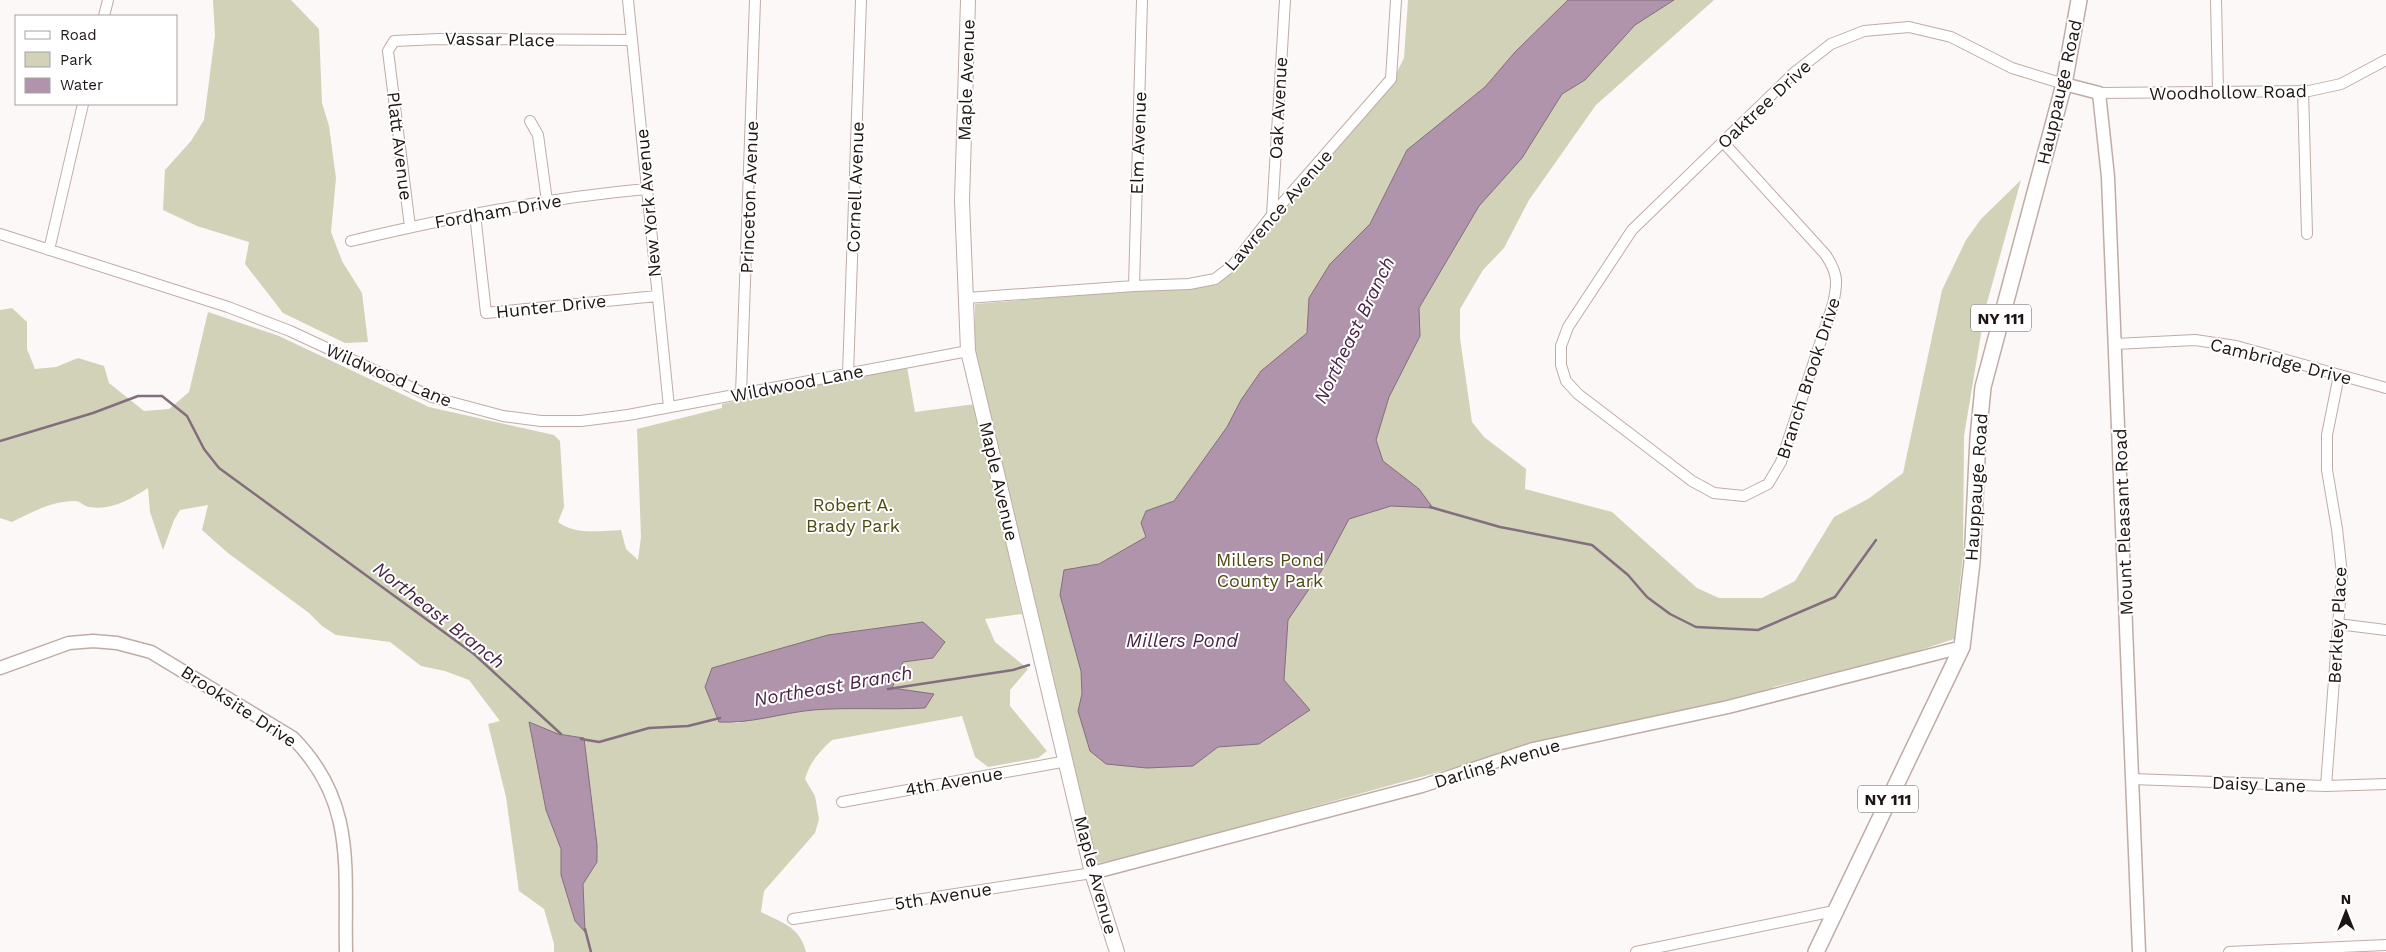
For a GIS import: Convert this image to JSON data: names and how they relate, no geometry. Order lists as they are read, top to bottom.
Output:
{
  "streets": {
    "main road": ["Maple Avenue", "Hauppauge Road", "NY 111"],
    "street": [
      "Vassar Place",
      "Woodhollow Road",
      "Oaktree Drive",
      "Oak Avenue",
      "Elm Avenue",
      "Platt Avenue",
      "Cornell Avenue",
      "Princeton Avenue",
      "New York Avenue",
      "Lawrence Avenue",
      "Fordham Drive",
      "Hunter Drive",
      "Cambridge Drive",
      "Wildwood Lane",
      "Branch Brook Drive",
      "Mount Pleasant Road",
      "Berkley Place",
      "Brooksite Drive",
      "Darling Avenue",
      "4th Avenue",
      "Daisy Lane",
      "5th Avenue"
    ]
  },
  "crossings": [
    ["Vassar Place", "Platt Avenue"],
    ["Vassar Place", "New York Avenue"],
    ["Maple Avenue", "Lawrence Avenue"],
    ["Maple Avenue", "Wildwood Lane"],
    ["Maple Avenue", "Darling Avenue"],
    ["Maple Avenue", "4th Avenue"],
    ["Maple Avenue", "5th Avenue"],
    ["Hauppauge Road", "Woodhollow Road"],
    ["Hauppauge Road", "Oaktree Drive"],
    ["Hauppauge Road", "Darling Avenue"],
    ["Woodhollow Road", "Oaktree Drive"],
    ["Woodhollow Road", "Mount Pleasant Road"],
    ["Oaktree Drive", "Branch Brook Drive"],
    ["Oak Avenue", "Lawrence Avenue"],
    ["Elm Avenue", "Lawrence Avenue"],
    ["Platt Avenue", "Fordham Drive"],
    ["Cornell Avenue", "Wildwood Lane"],
    ["Princeton Avenue", "Wildwood Lane"],
    ["New York Avenue", "Fordham Drive"],
    ["New York Avenue", "Hunter Drive"],
    ["New York Avenue", "Wildwood Lane"],
    ["Fordham Drive", "Hunter Drive"],
    ["Cambridge Drive", "Mount Pleasant Road"],
    ["Cambridge Drive", "Berkley Place"],
    ["Mount Pleasant Road", "Daisy Lane"],
    ["Berkley Place", "Daisy Lane"],
    ["Darling Avenue", "5th Avenue"]
  ],
  "water": ["Northeast Branch", "Millers Pond"],
  "parks": ["Robert A. Brady Park", "Millers Pond County Park"],
  "legend": ["Road", "Park", "Water"],
  "north": "top"
}
